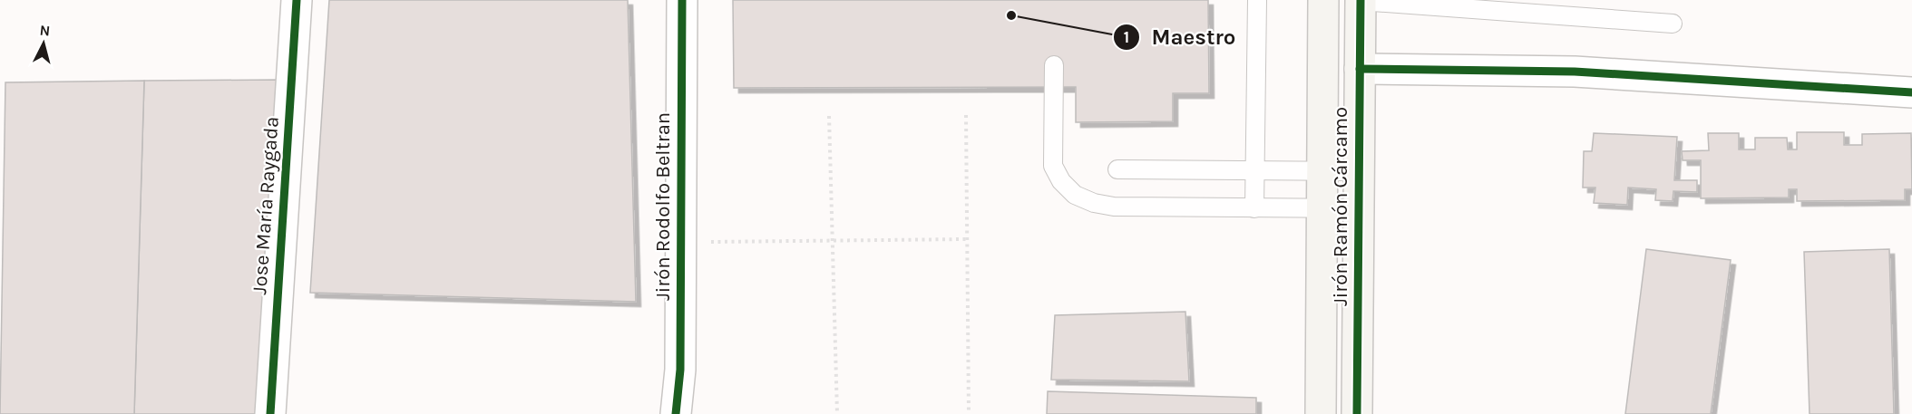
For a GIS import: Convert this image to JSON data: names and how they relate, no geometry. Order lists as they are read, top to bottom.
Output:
{
  "streets": {
    "street": ["Jose María Raygada", "Jirón Rodolfo Beltran", "Jirón Ramón Cárcamo"]
  },
  "places": ["Maestro"],
  "north": "top"
}
